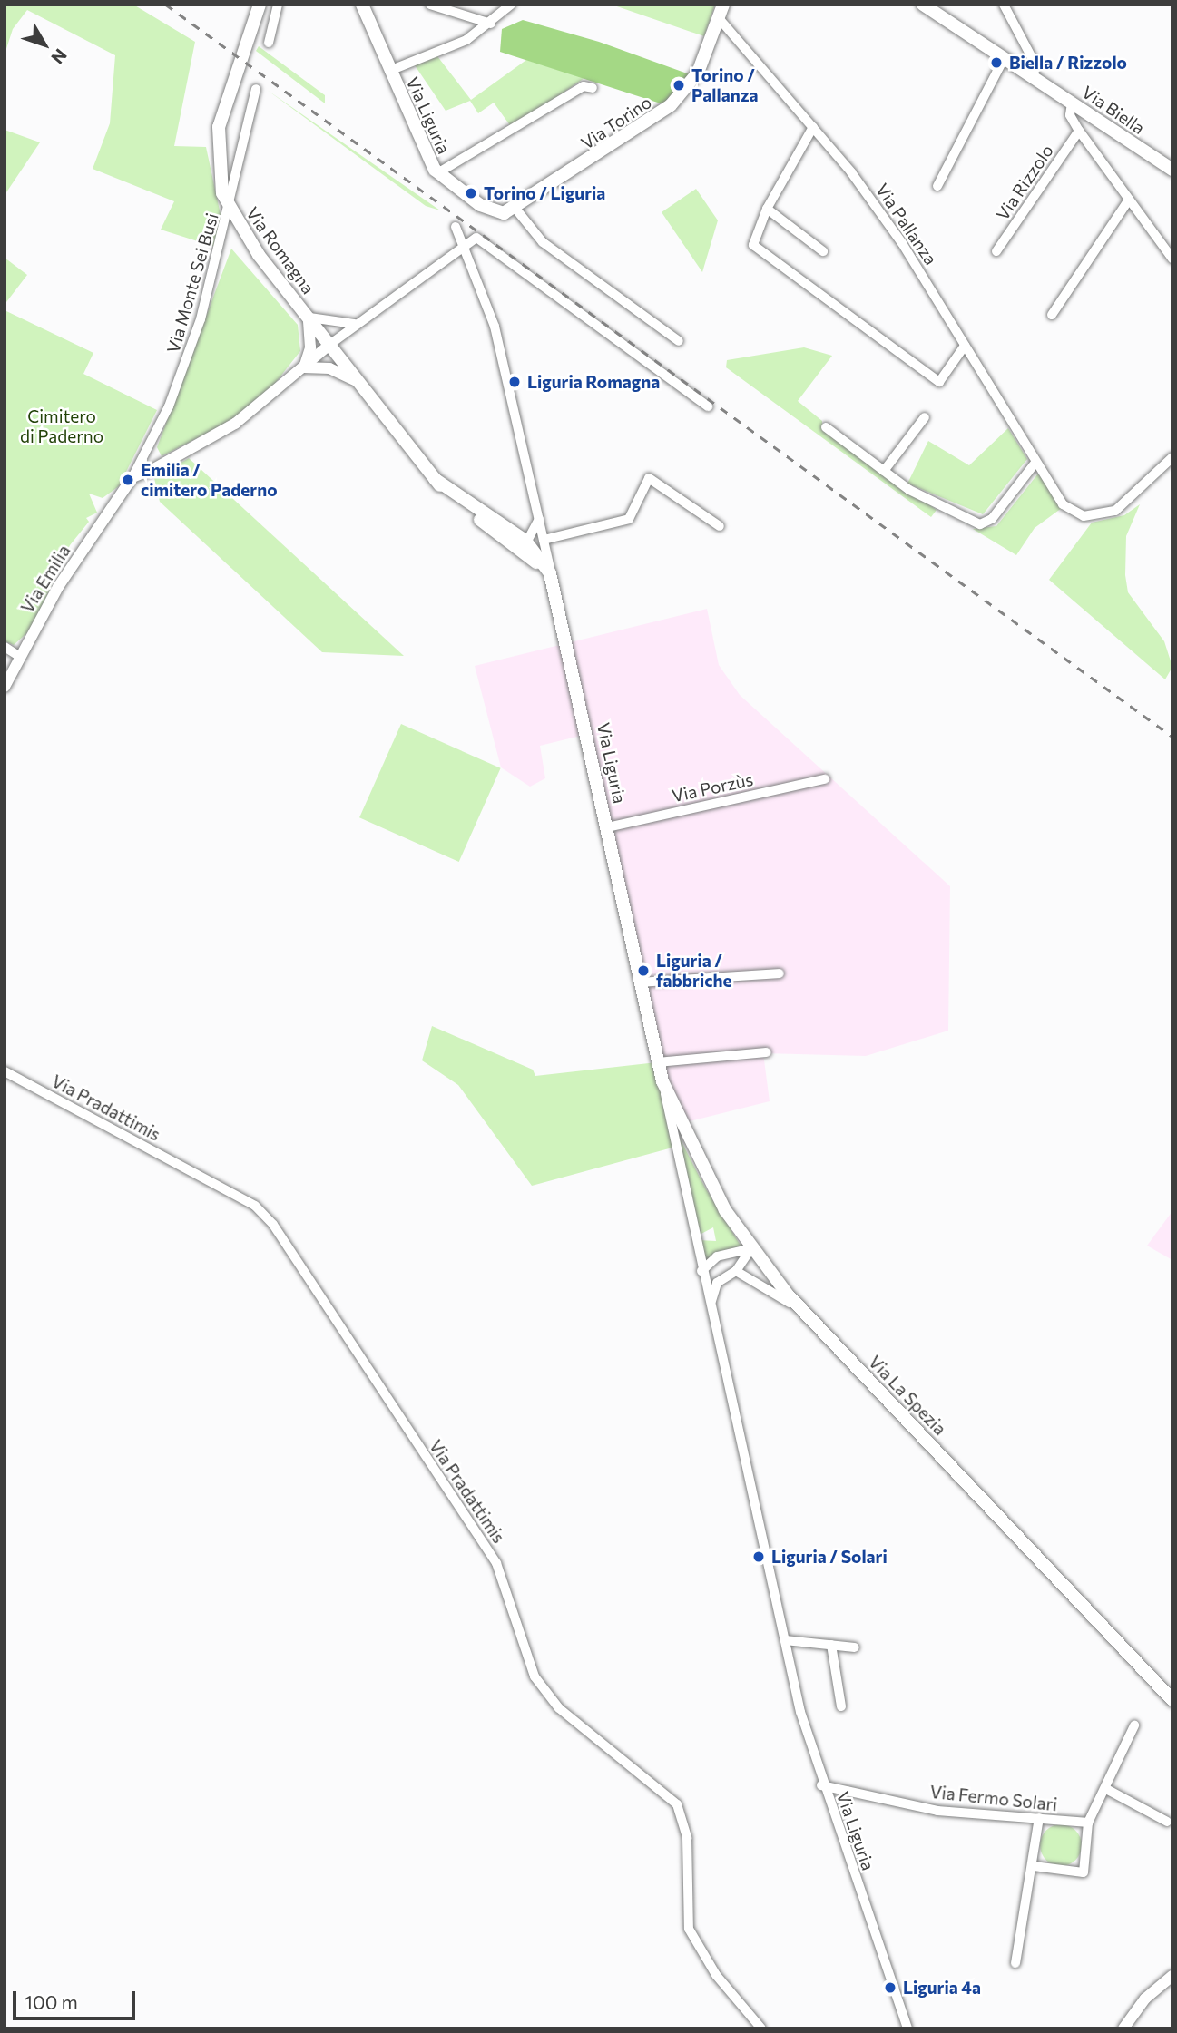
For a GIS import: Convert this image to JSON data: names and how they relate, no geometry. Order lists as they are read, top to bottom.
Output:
{
  "streets": {
    "main road": [
      "Via Biella",
      "Via Liguria",
      "Via Torino",
      "Via Romagna",
      "Via La Spezia"
    ],
    "street": [
      "Via Rizzolo",
      "Via Pallanza",
      "Via Monte Sei Busi",
      "Via Emilia",
      "Via Porzùs",
      "Via Pradattimis",
      "Via Fermo Solari"
    ]
  },
  "crossings": [
    ["Via Liguria", "Via Romagna"],
    ["Via Liguria", "Via Porzùs"],
    ["Via Liguria", "Via La Spezia"],
    ["Via Liguria", "Via Fermo Solari"],
    ["Via Torino", "Via Pallanza"],
    ["Via Romagna", "Via Monte Sei Busi"],
    ["Via Romagna", "Via Emilia"],
    ["Via Monte Sei Busi", "Via Emilia"]
  ],
  "parks": ["Cimitero di Paderno"],
  "places": [
    "Biella / Rizzolo",
    "Torino / Pallanza",
    "Torino / Liguria",
    "Liguria Romagna",
    "Emilia / cimitero Paderno",
    "Liguria / fabbriche",
    "Liguria / Solari",
    "Liguria 4a"
  ],
  "scale_bar": "100 m",
  "north": "bottom right"
}
